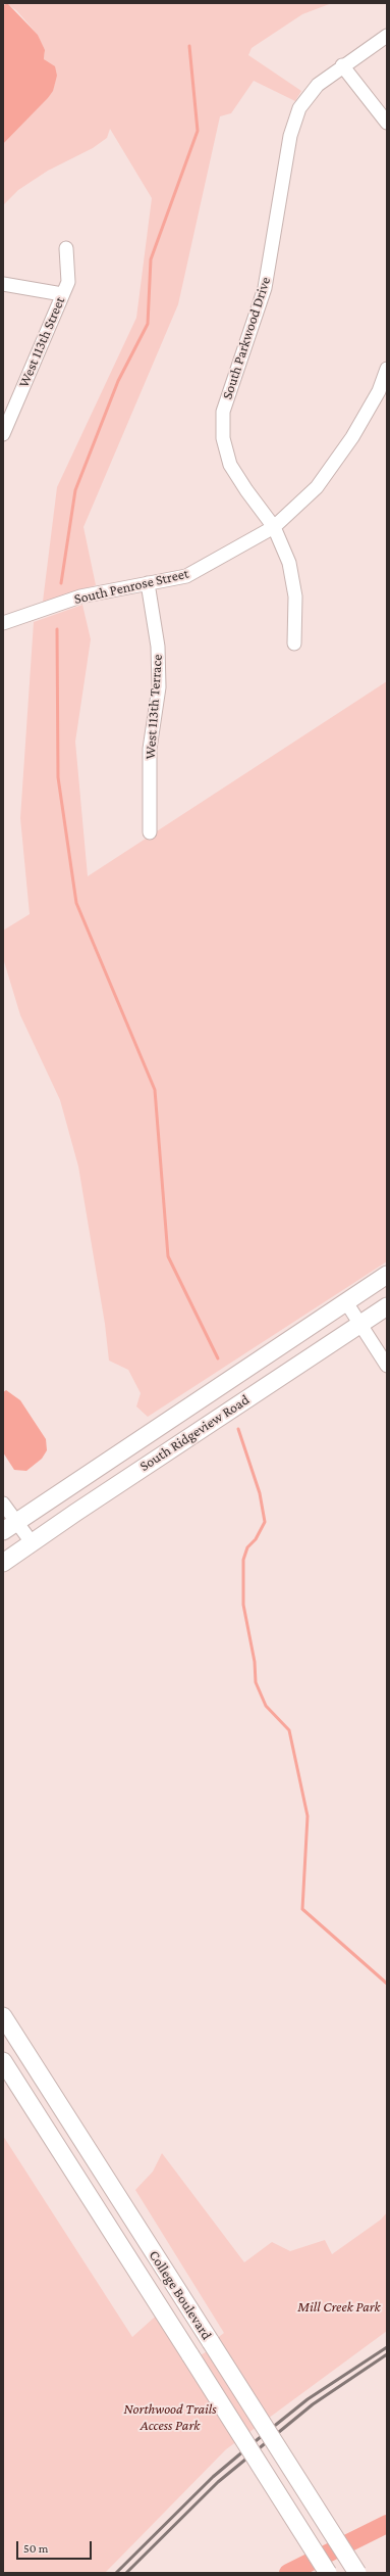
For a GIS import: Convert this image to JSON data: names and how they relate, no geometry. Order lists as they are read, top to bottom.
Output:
{
  "streets": {
    "main road": ["South Ridgeview Road", "College Boulevard"],
    "street": [
      "South Parkwood Drive",
      "West 113th Street",
      "South Penrose Street",
      "West 113th Terrace"
    ]
  },
  "crossings": [
    ["South Parkwood Drive", "South Penrose Street"],
    ["South Penrose Street", "West 113th Terrace"]
  ],
  "parks": ["Mill Creek Park", "Northwood Trails Access Park"],
  "scale_bar": "50 m"
}
